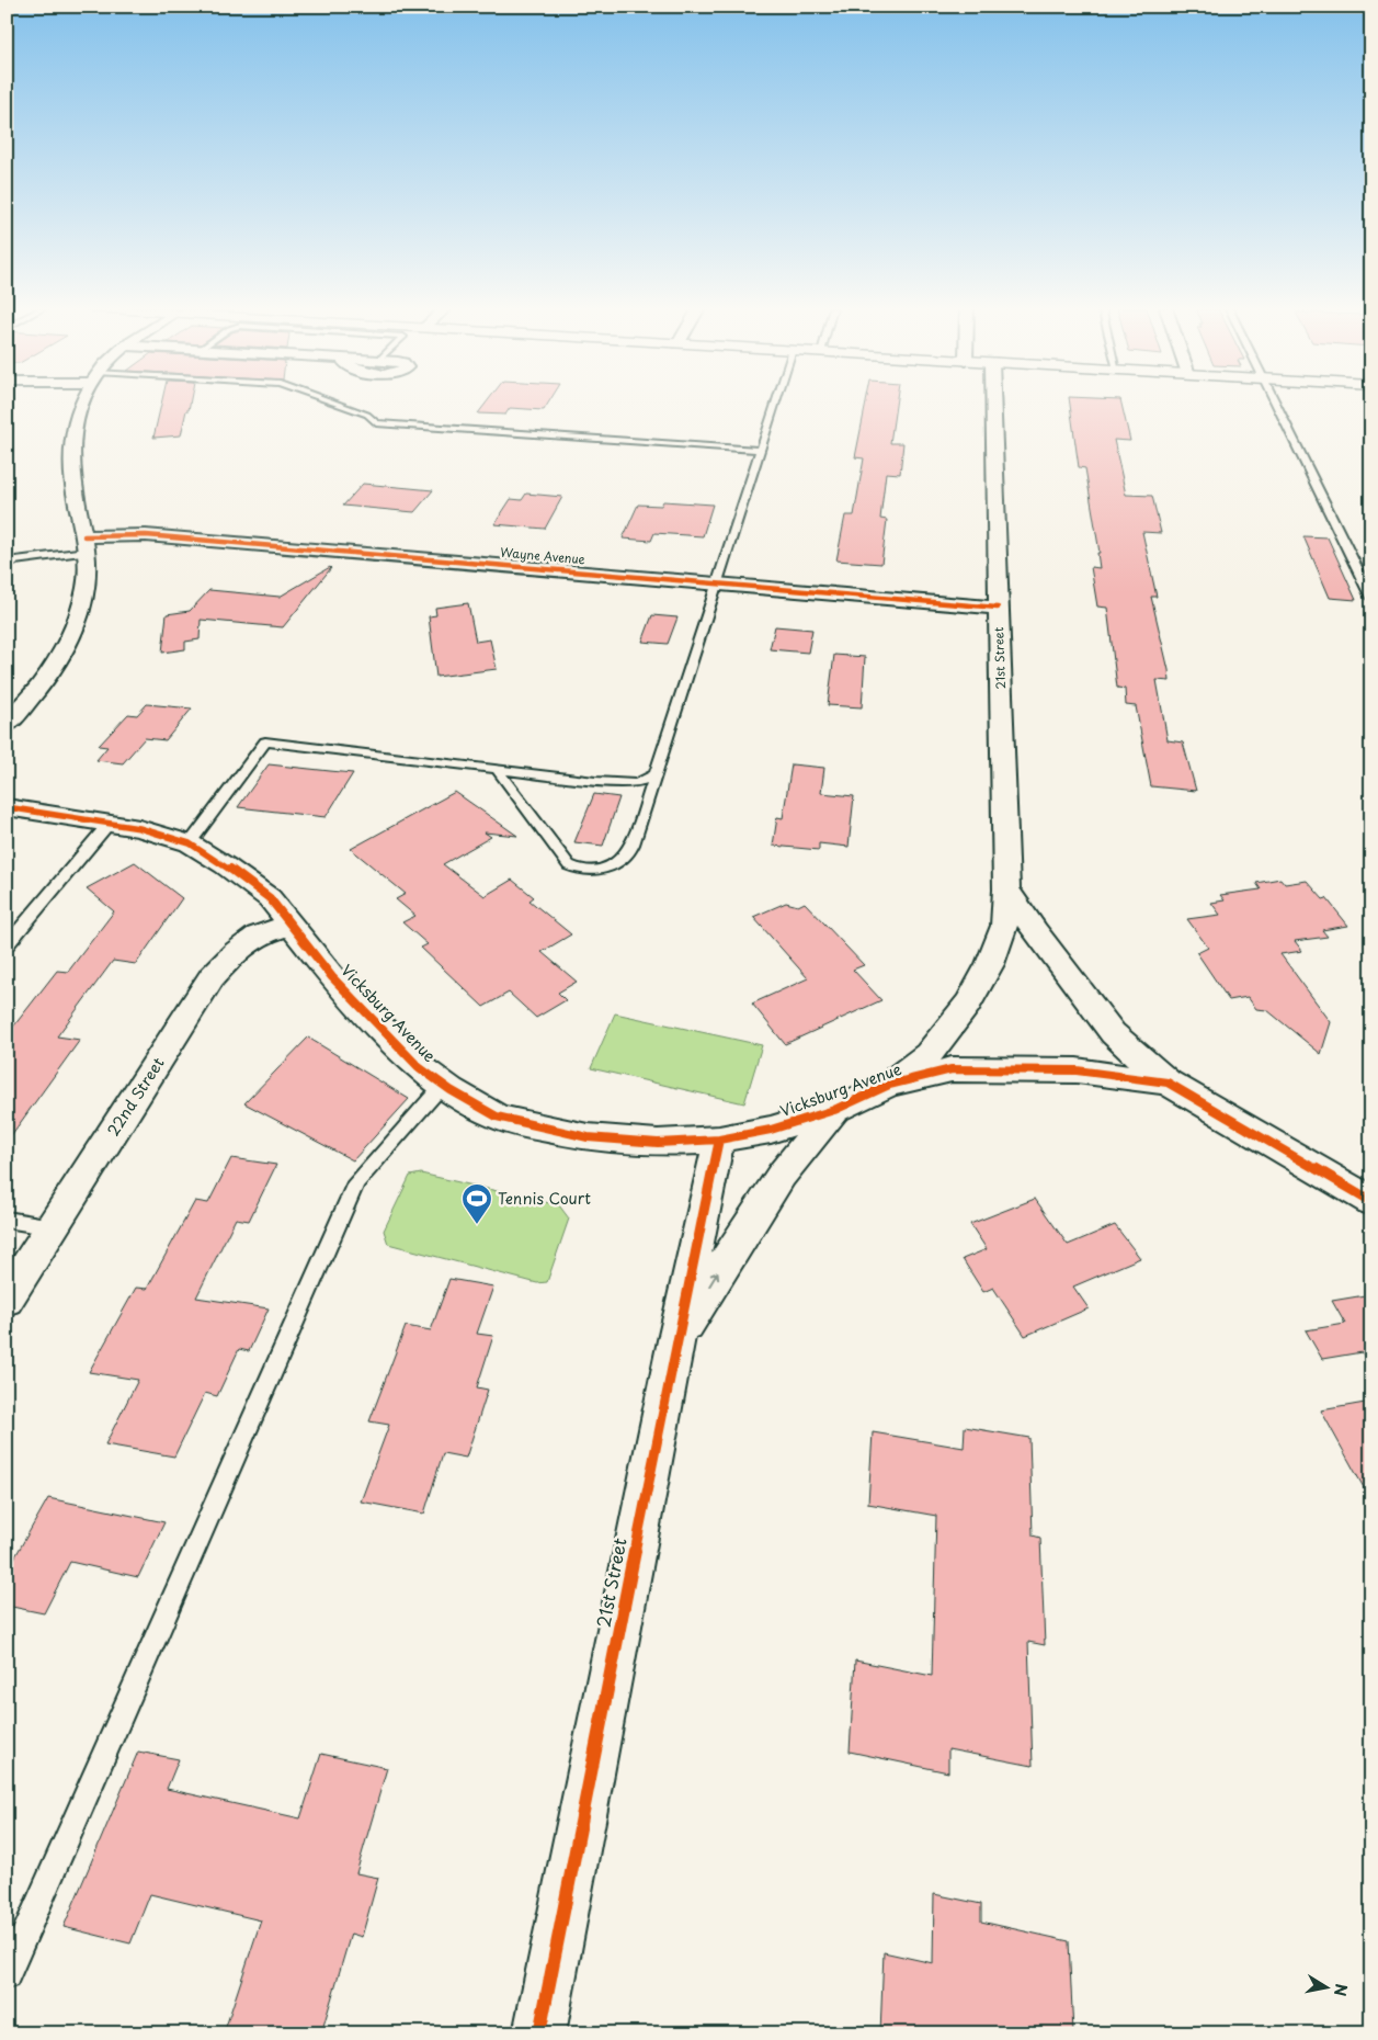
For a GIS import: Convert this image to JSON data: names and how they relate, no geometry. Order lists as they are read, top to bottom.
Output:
{
  "streets": {
    "street": [
      "Wayne Avenue",
      "21st Street",
      "Vicksburg Avenue",
      "22nd Street"
    ]
  },
  "crossings": [
    ["Wayne Avenue", "21st Street"],
    ["21st Street", "Vicksburg Avenue"],
    ["Vicksburg Avenue", "22nd Street"]
  ],
  "places": {
    "sports": ["Tennis Court"]
  },
  "north": "right"
}
